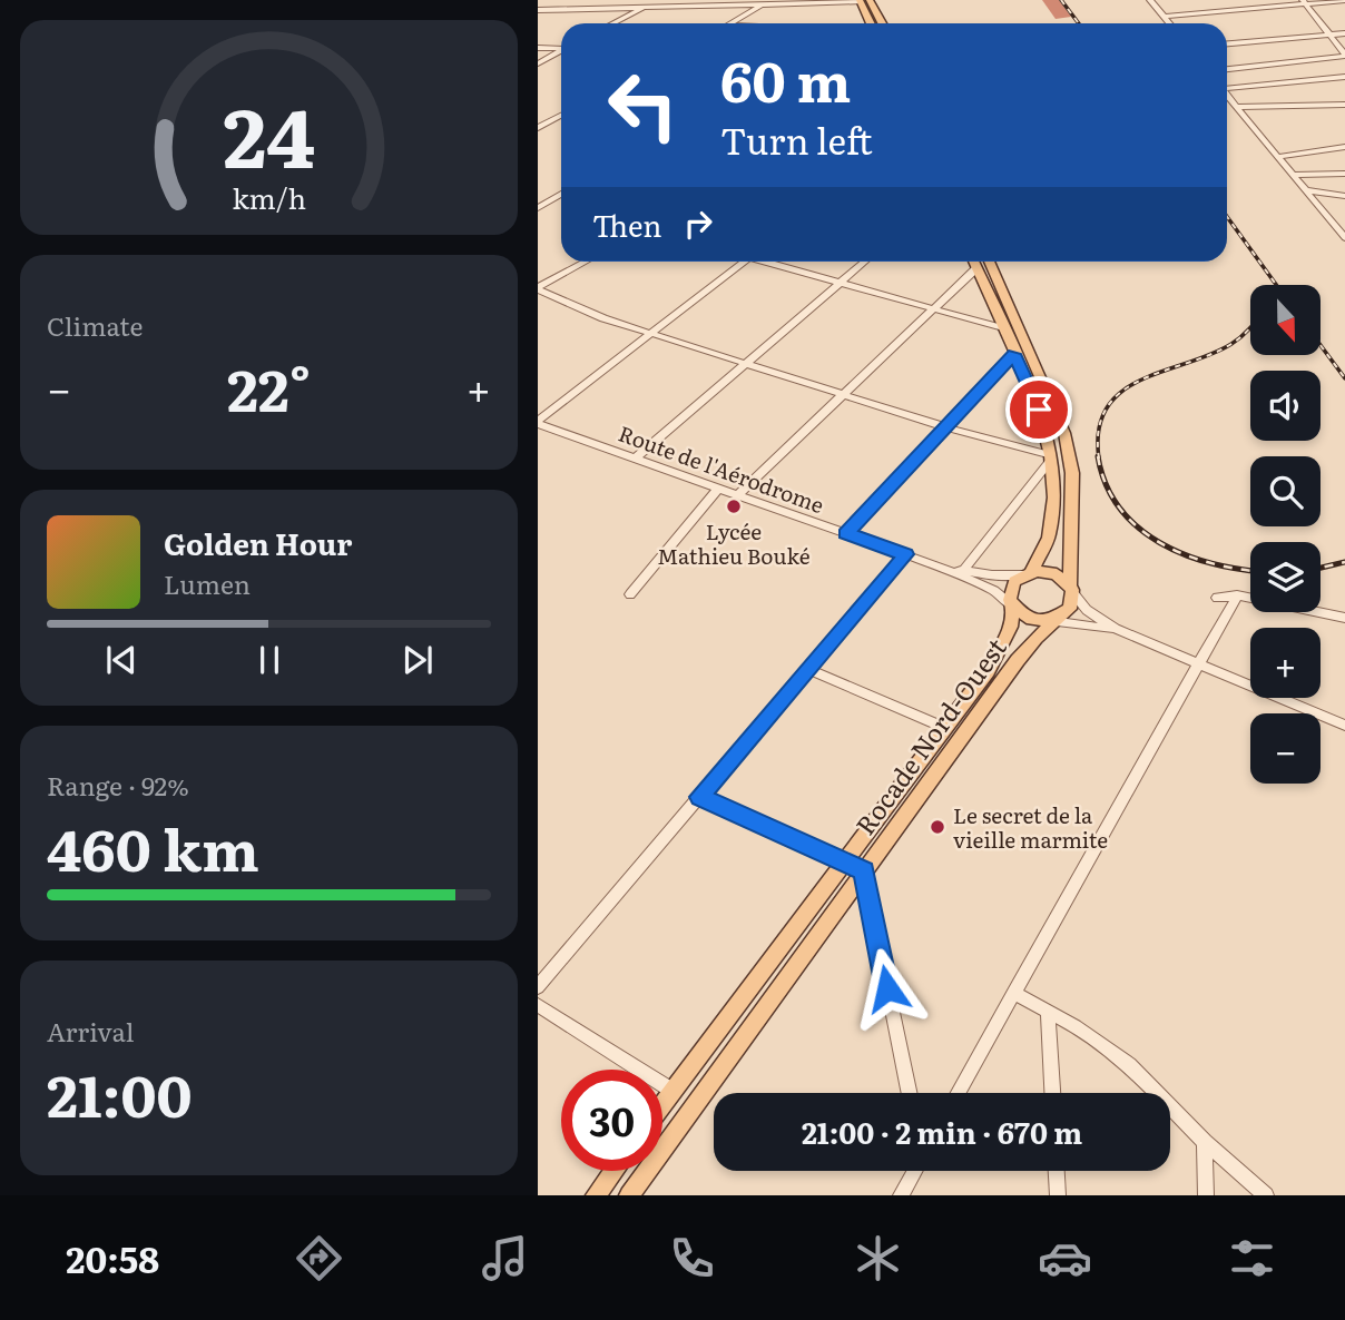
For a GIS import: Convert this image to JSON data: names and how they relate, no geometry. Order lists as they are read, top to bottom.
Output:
{
  "streets": {
    "main road": ["Rocade Nord-Ouest"],
    "street": ["Route de l'Aérodrome"]
  },
  "crossings": [
    ["Route de l'Aérodrome", "Rocade Nord-Ouest"]
  ],
  "places": ["Lycée Mathieu Bouké", "Le secret de la vieille marmite"],
  "north": "bottom",
  "page": {
    "turn": ["60 m", "Turn left"],
    "then": "Then",
    "tile": [
      "Climate",
      ["Range · 92%", "460 km"],
      ["Arrival", "21:00"]
    ],
    "map_buttons": ["+", "−"],
    "heat": ["−", "22°", "+"],
    "song": ["Golden Hour", "Lumen"],
    "limit": "30",
    "trip": "21:00 · 2 min · 670 m",
    "tabs": "20:58",
    "gauge": ["24", "km/h"]
  }
}
